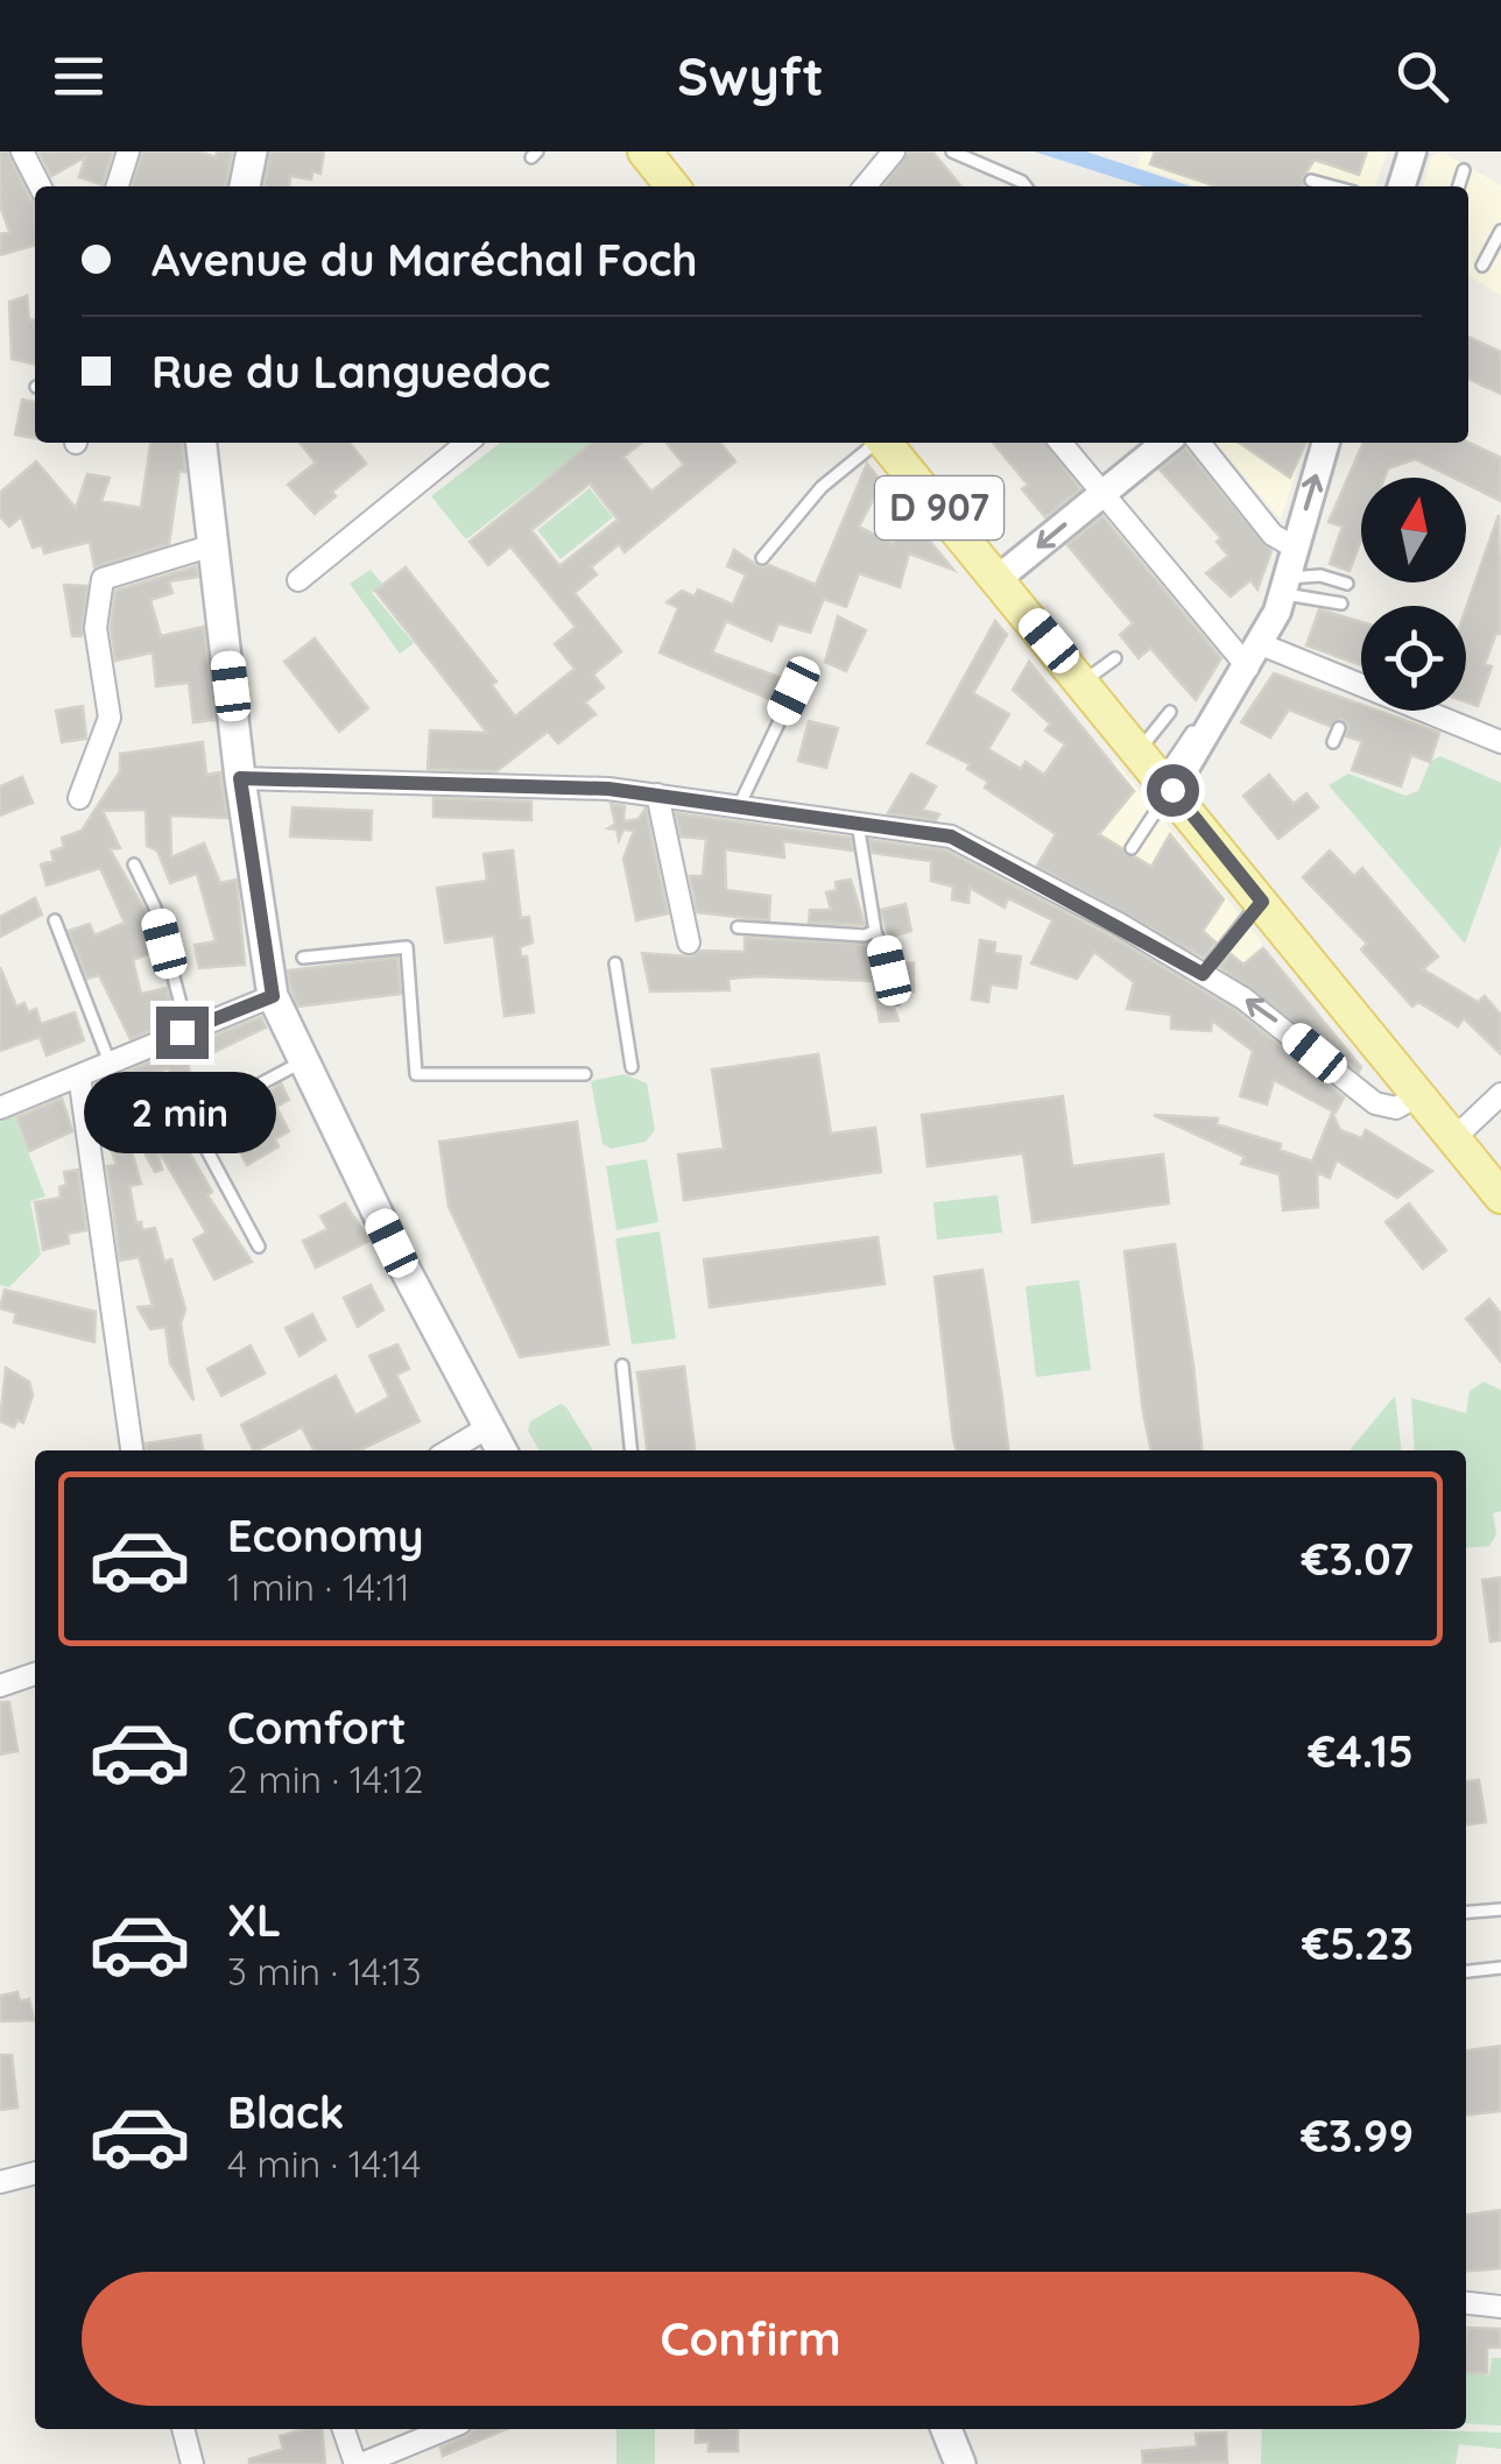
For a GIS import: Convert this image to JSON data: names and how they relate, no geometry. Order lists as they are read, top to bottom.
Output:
{
  "streets": {
    "main road": ["D 907"]
  },
  "north": "top",
  "page": {
    "header": "Swyft",
    "banner": ["Avenue du Maréchal Foch", "Rue du Languedoc"],
    "bubble": "2 min",
    "list": [
      {
        "name": "Economy",
        "note": "1 min · 14:11",
        "value": "€3.07"
      },
      {
        "name": "Comfort",
        "note": "2 min · 14:12",
        "value": "€4.15"
      },
      {
        "name": "XL",
        "note": "3 min · 14:13",
        "value": "€5.23"
      },
      {
        "name": "Black",
        "note": "4 min · 14:14",
        "value": "€3.99"
      }
    ],
    "buttons": "Confirm"
  }
}
